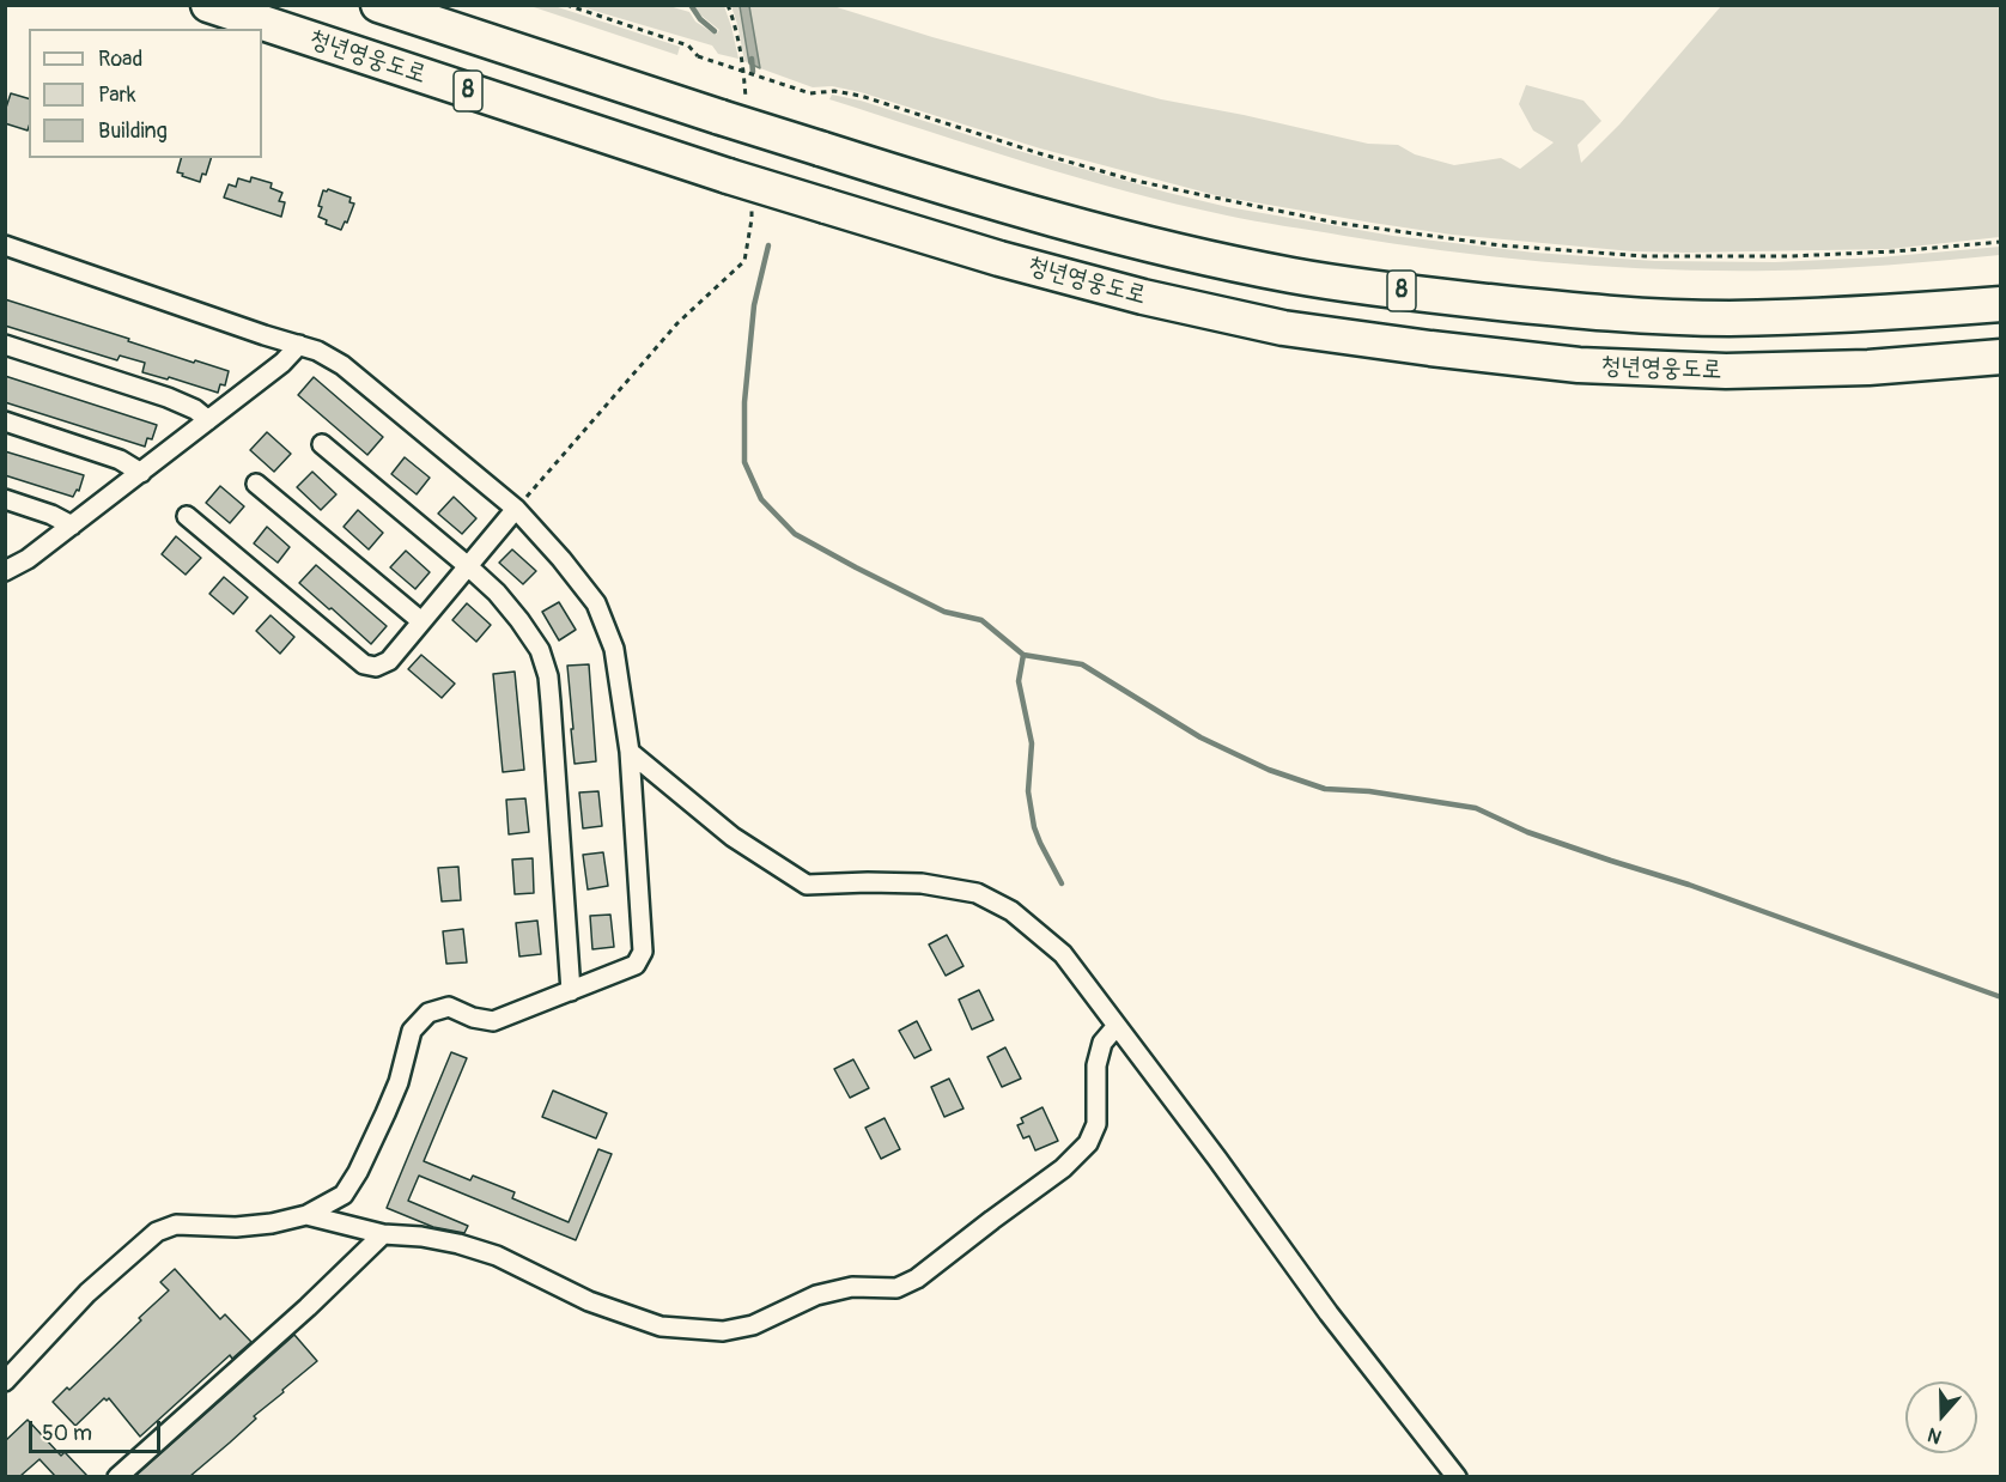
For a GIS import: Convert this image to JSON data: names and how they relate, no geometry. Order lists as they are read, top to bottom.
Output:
{
  "streets": {
    "highway": ["청년영웅도로", "8"]
  },
  "legend": ["Road", "Park", "Building"],
  "scale_bar": "50 m",
  "north": "bottom"
}
